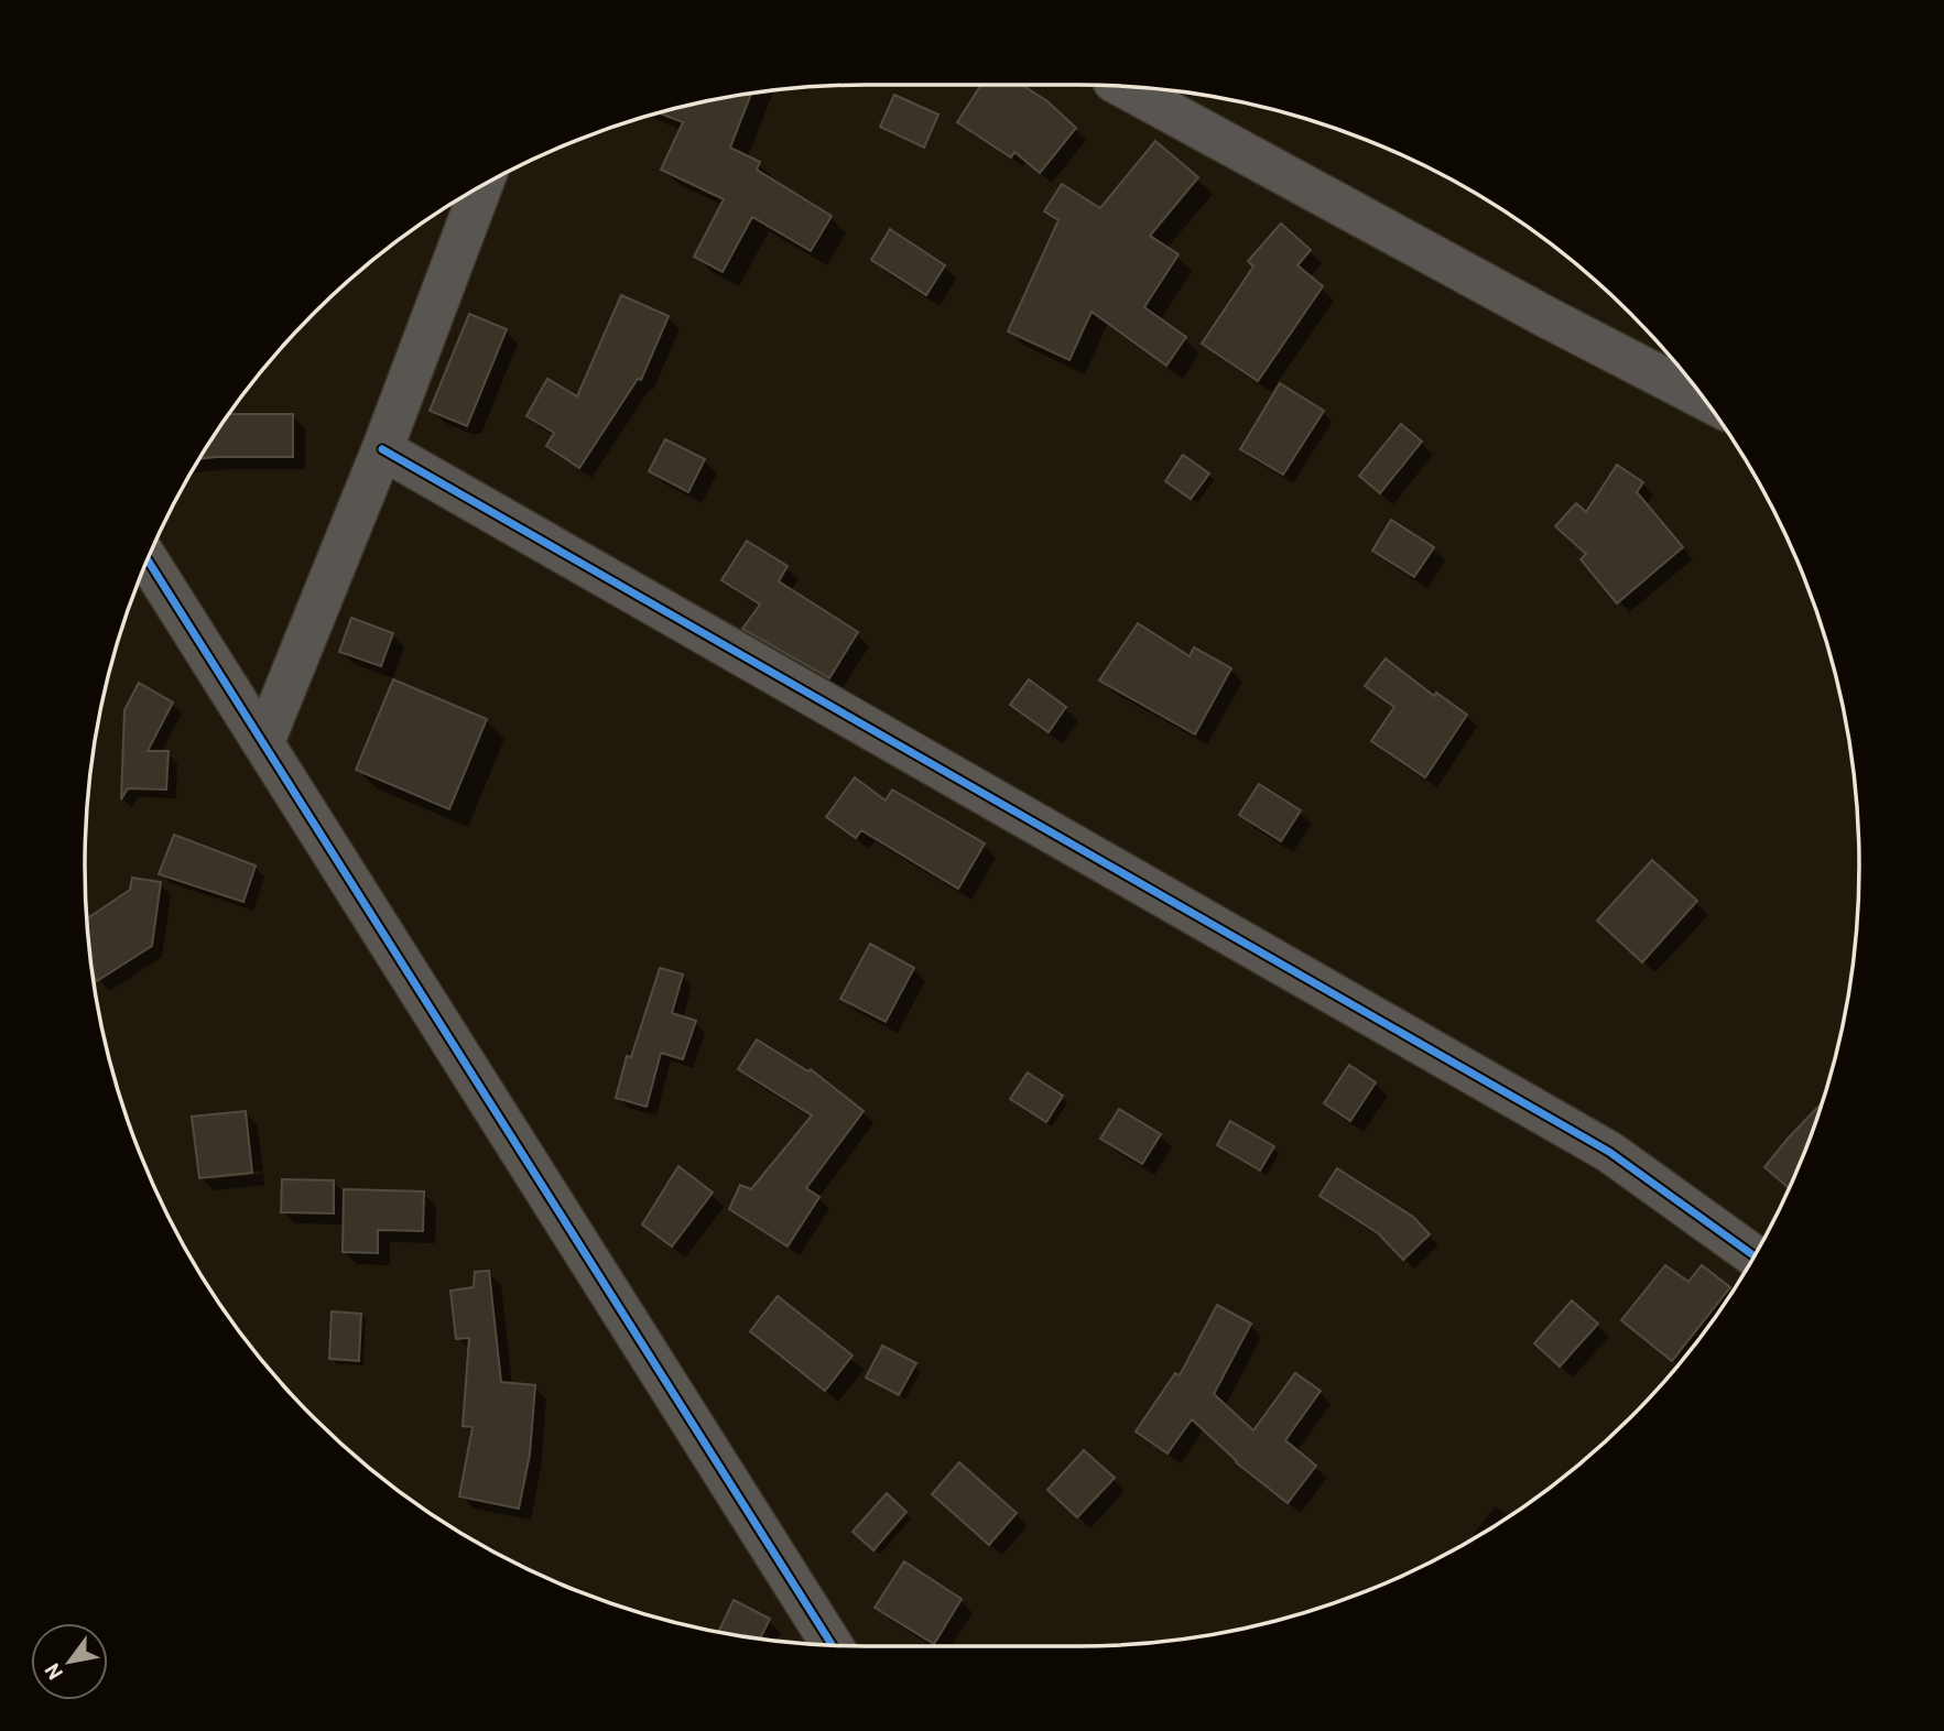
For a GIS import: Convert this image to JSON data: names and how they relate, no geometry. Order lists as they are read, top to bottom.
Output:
{
  "north": "bottom left"
}
